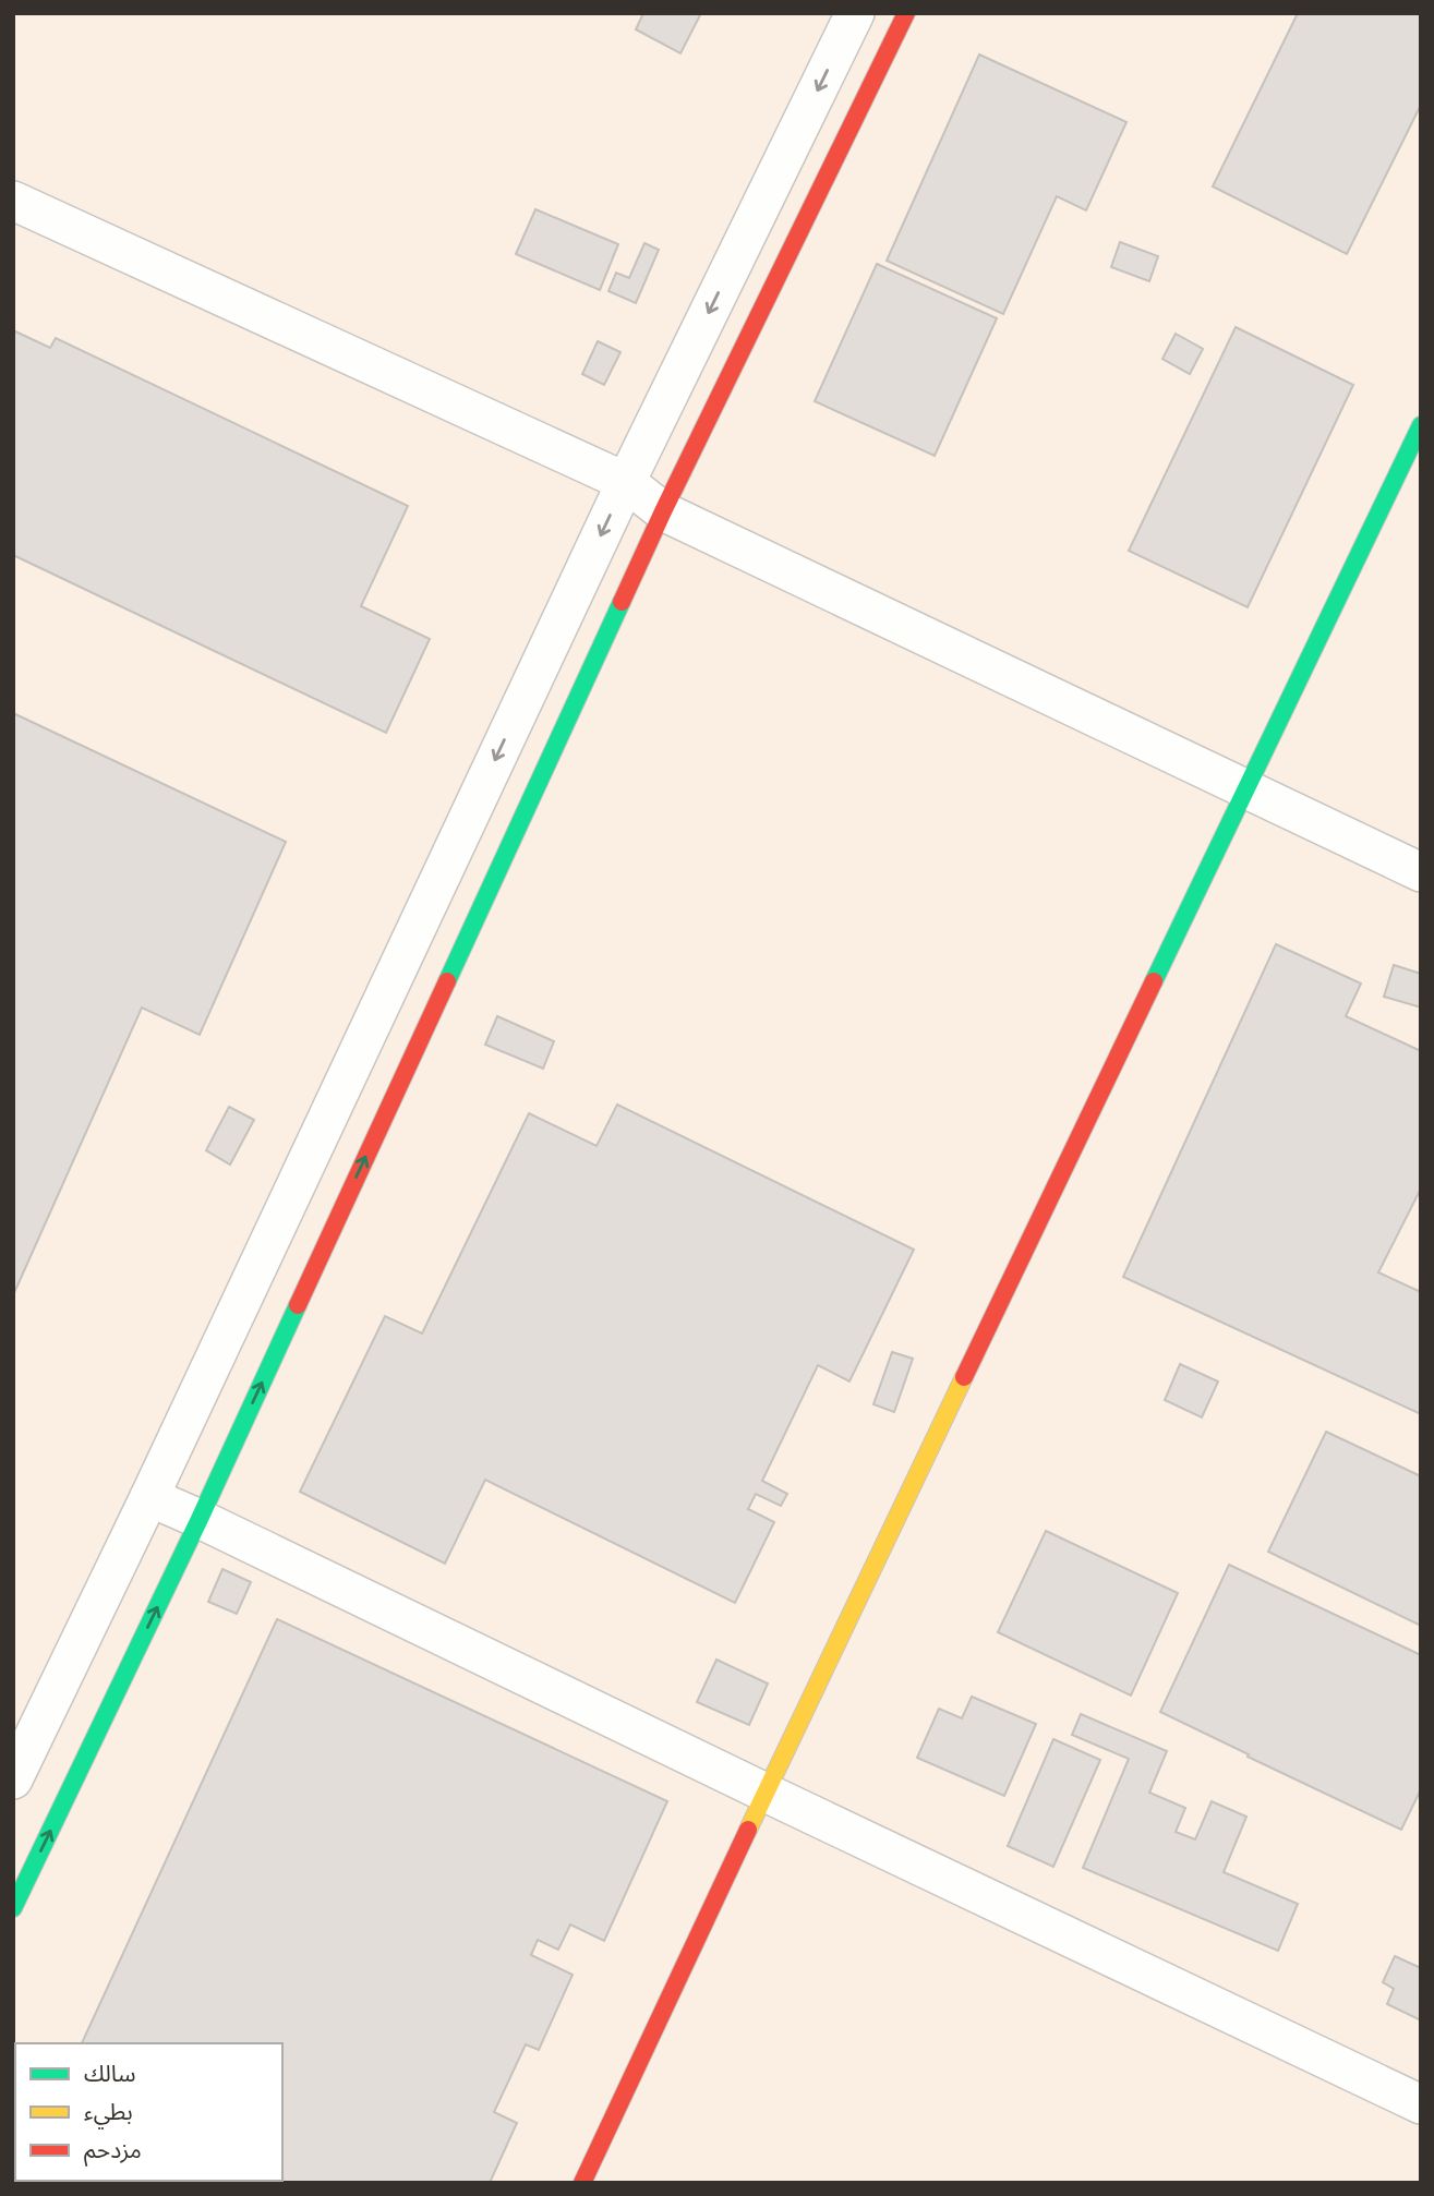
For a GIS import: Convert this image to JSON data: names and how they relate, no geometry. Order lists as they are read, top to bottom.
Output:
{
  "legend": ["سالك", "بطيء", "مزدحم"]
}
